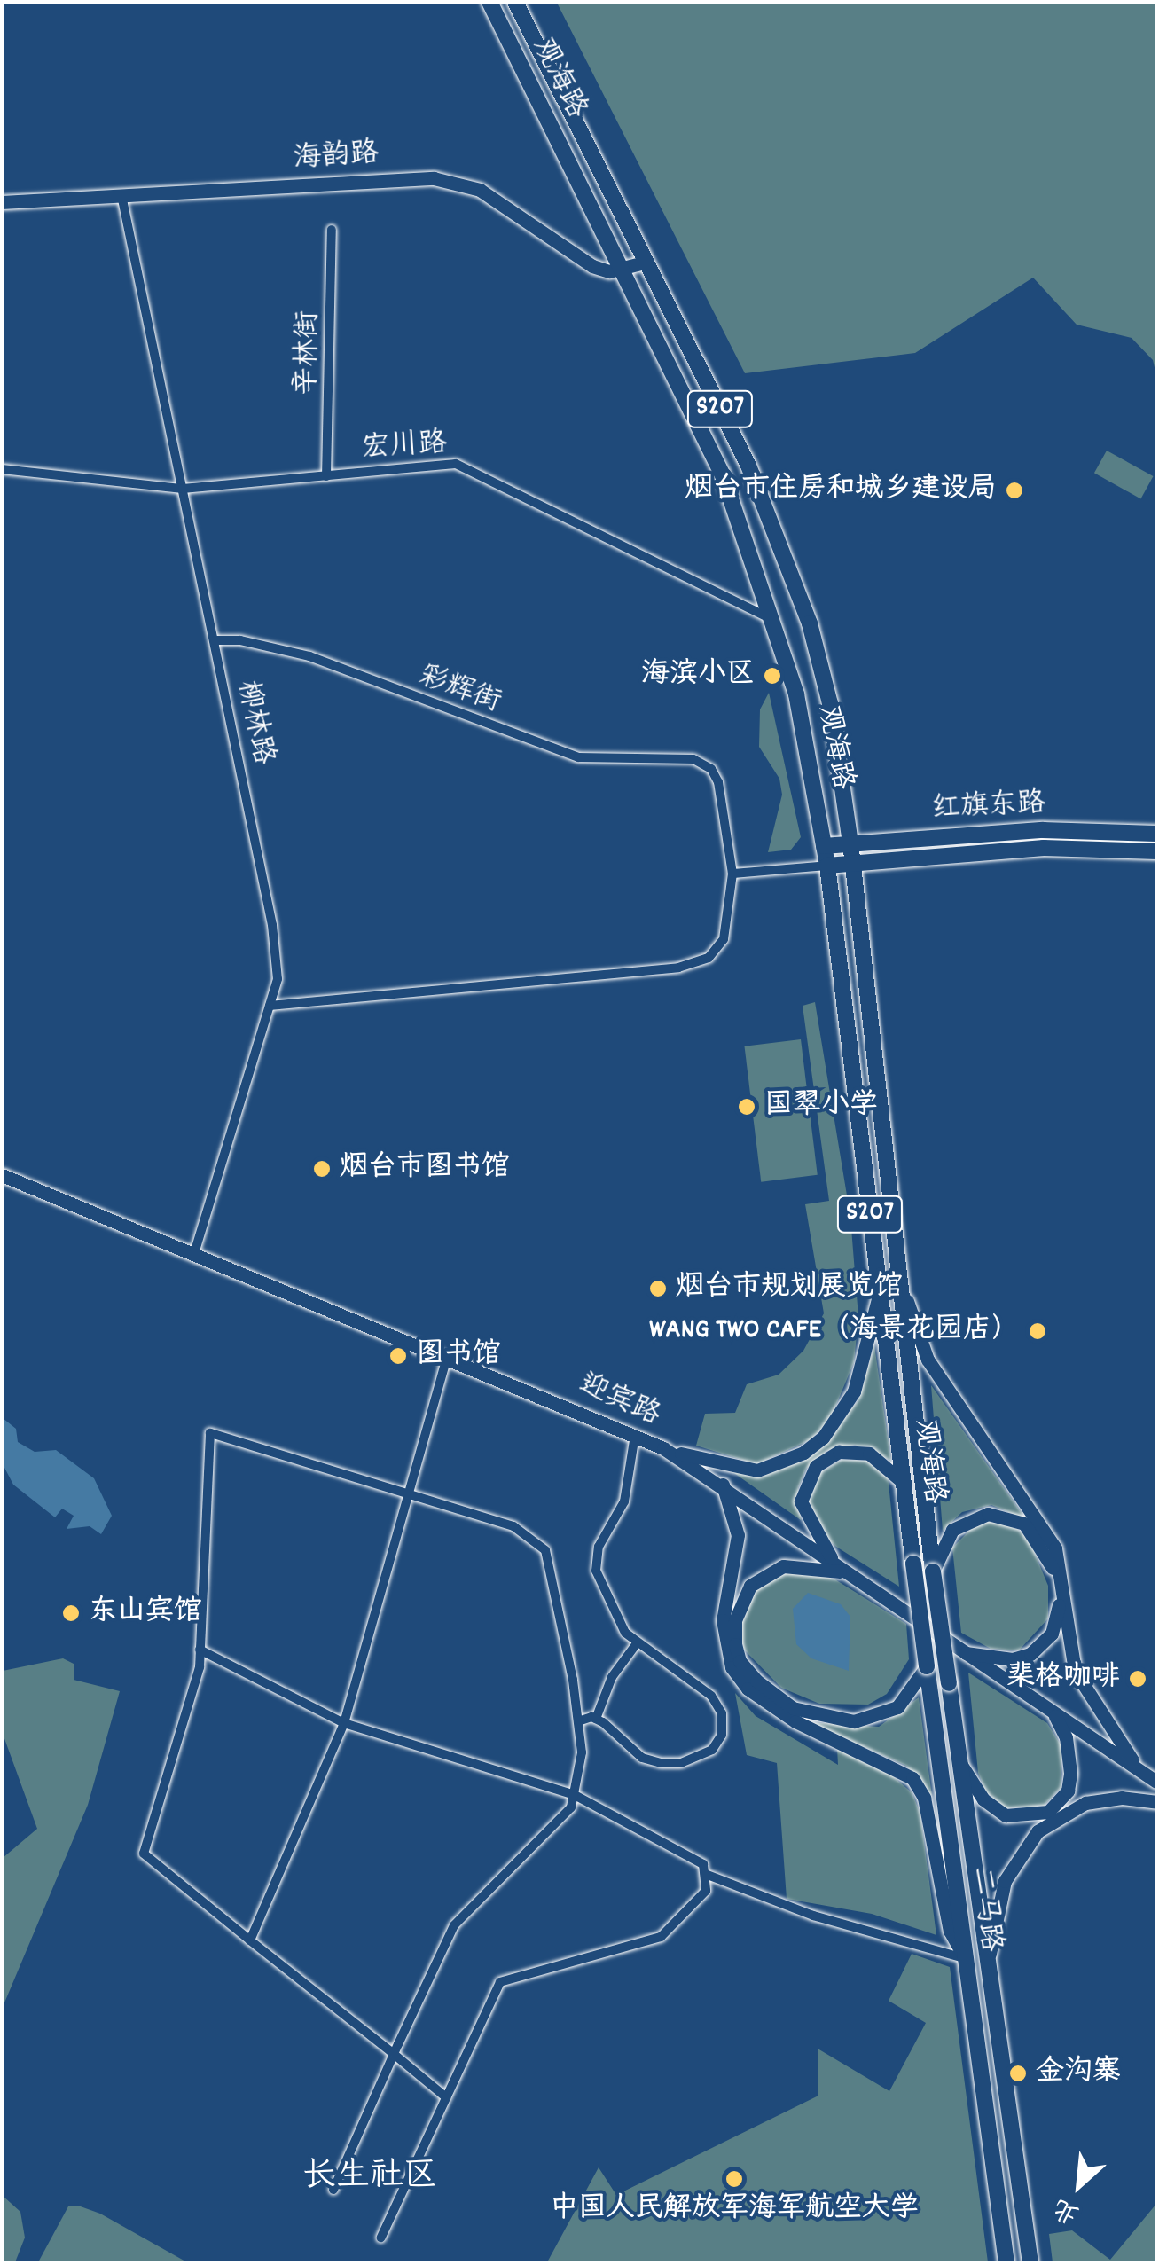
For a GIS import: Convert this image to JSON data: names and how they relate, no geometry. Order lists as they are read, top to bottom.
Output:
{
  "streets": {
    "main road": [
      "观海路",
      "海韵路",
      "S207",
      "红旗东路",
      "迎宾路",
      "二马路"
    ],
    "street": [
      "辛林街",
      "宏川路",
      "彩辉街",
      "柳林路"
    ]
  },
  "crossings": [
    ["观海路", "海韵路"],
    ["观海路", "S207"],
    ["观海路", "宏川路"],
    ["观海路", "红旗东路"],
    ["观海路", "二马路"],
    ["海韵路", "柳林路"],
    ["辛林街", "宏川路"],
    ["S207", "红旗东路"],
    ["S207", "二马路"],
    ["宏川路", "柳林路"],
    ["彩辉街", "柳林路"],
    ["柳林路", "迎宾路"]
  ],
  "districts": ["长生社区"],
  "places": [
    "烟台市住房和城乡建设局",
    "海滨小区",
    "国翠小学",
    "烟台市图书馆",
    "烟台市规划展览馆",
    "WANG TWO CAFE（海景花园店）",
    "图书馆",
    "东山宾馆",
    "棐格咖啡",
    "金沟寨",
    "中国人民解放军海军航空大学"
  ],
  "north": "bottom left"
}
